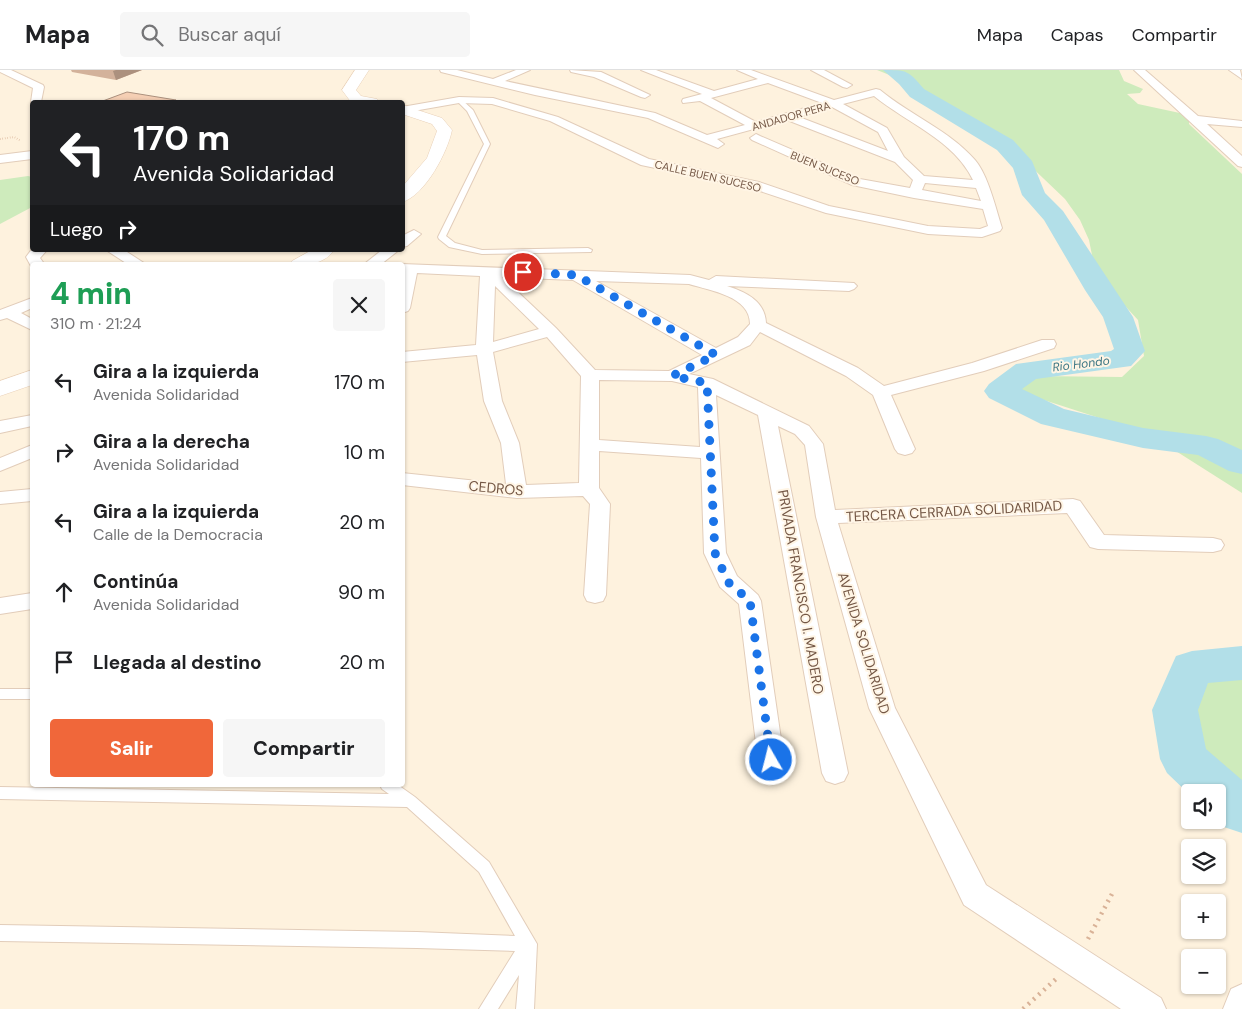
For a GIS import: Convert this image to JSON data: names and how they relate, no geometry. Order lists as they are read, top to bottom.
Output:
{
  "streets": {
    "street": [
      "ANDADOR PERA",
      "BUEN SUCESO",
      "CALLE BUEN SUCESO",
      "CEDROS",
      "TERCERA CERRADA SOLIDARIDAD",
      "PRIVADA FRANCISCO I. MADERO",
      "AVENIDA SOLIDARIDAD"
    ]
  },
  "crossings": [
    ["ANDADOR PERA", "BUEN SUCESO"],
    ["BUEN SUCESO", "CALLE BUEN SUCESO"],
    ["TERCERA CERRADA SOLIDARIDAD", "AVENIDA SOLIDARIDAD"],
    ["PRIVADA FRANCISCO I. MADERO", "AVENIDA SOLIDARIDAD"]
  ],
  "water": ["Rio Hondo"],
  "page": {
    "header": "Mapa",
    "search": "Buscar aquí",
    "nav": ["Mapa", "Capas", "Compartir"],
    "turn": ["170 m", "Avenida Solidaridad"],
    "then": "Luego",
    "heading": ["4 min", "310 m · 21:24"],
    "list": [
      {
        "name": "Gira a la izquierda",
        "note": "Avenida Solidaridad",
        "value": "170 m"
      },
      {
        "name": "Gira a la derecha",
        "note": "Avenida Solidaridad",
        "value": "10 m"
      },
      {
        "name": "Gira a la izquierda",
        "note": "Calle de la Democracia",
        "value": "20 m"
      },
      {
        "name": "Continúa",
        "note": "Avenida Solidaridad",
        "value": "90 m"
      },
      {
        "name": "Llegada al destino",
        "value": "20 m"
      }
    ],
    "buttons": ["Salir", "Compartir"],
    "map_buttons": ["+", "−"]
  }
}
